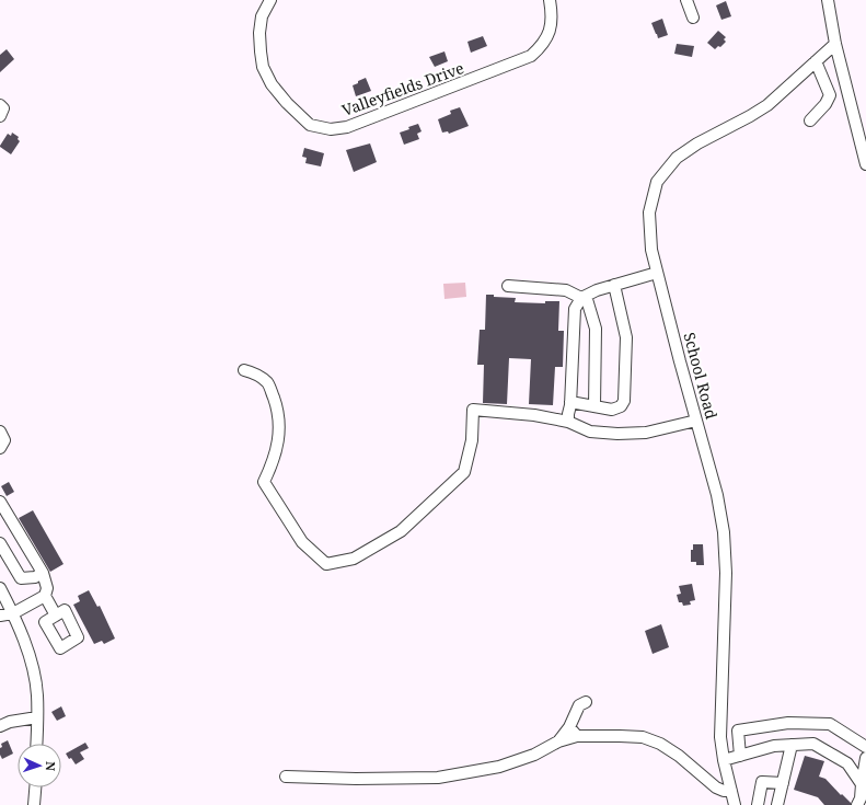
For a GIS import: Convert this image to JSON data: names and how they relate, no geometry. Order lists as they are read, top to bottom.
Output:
{
  "streets": {
    "street": ["Valleyfields Drive", "School Road"]
  },
  "north": "right"
}
